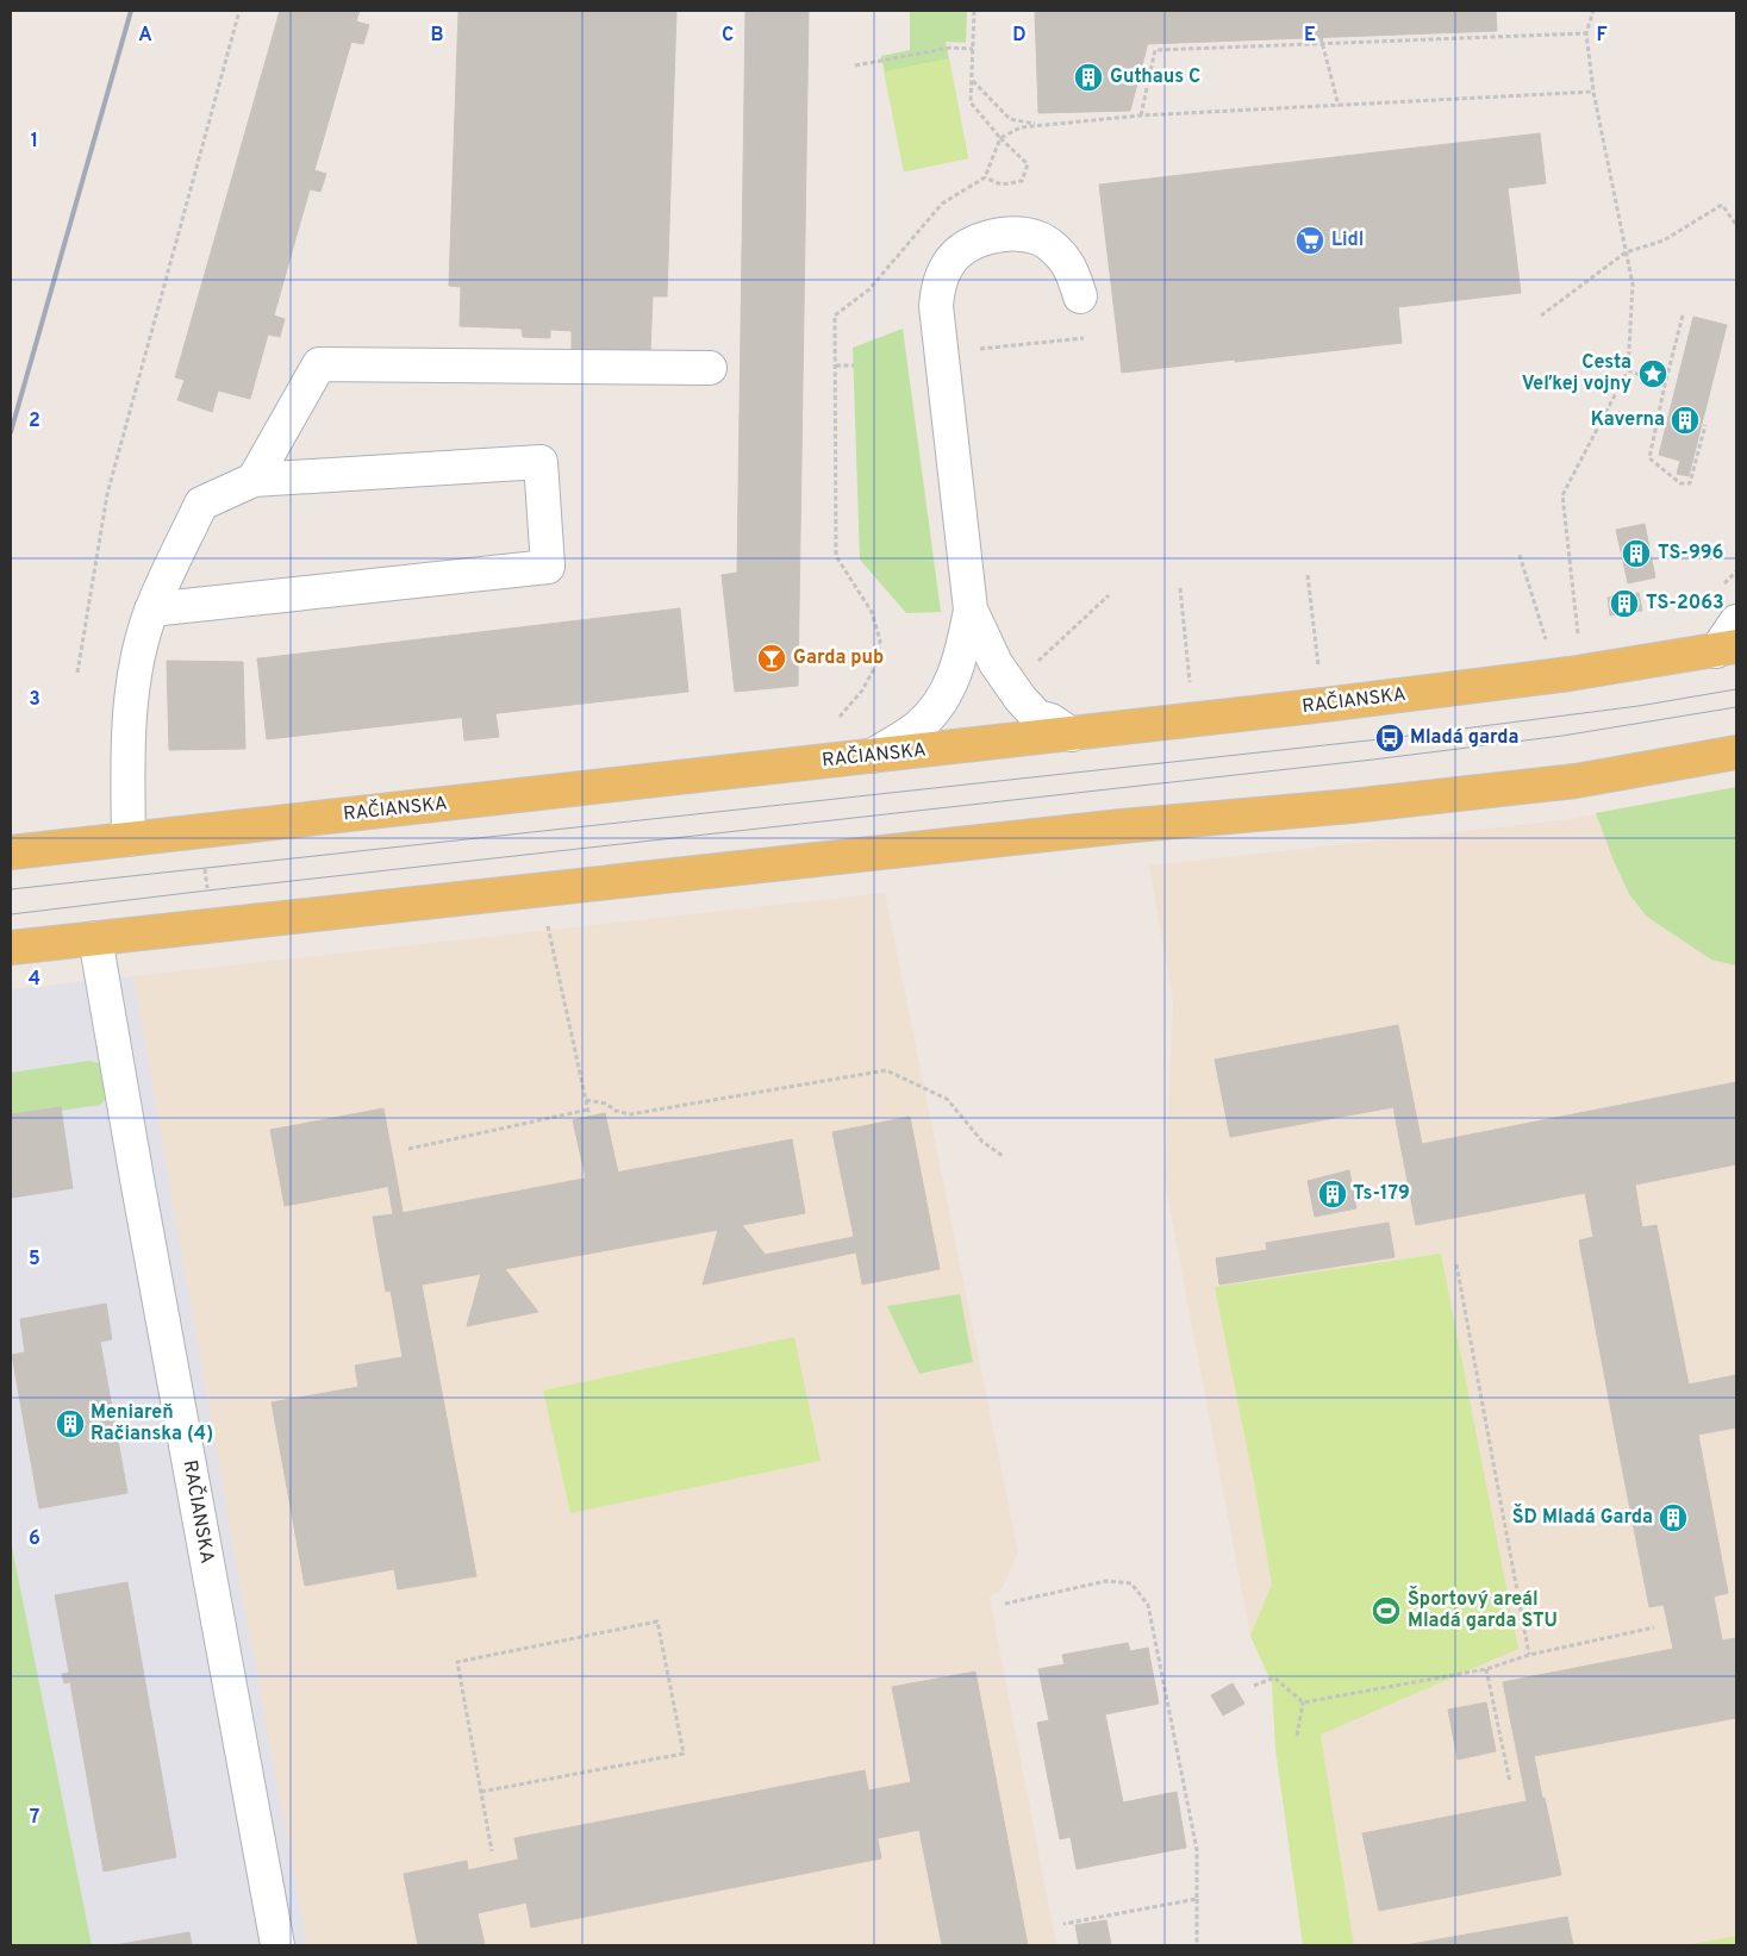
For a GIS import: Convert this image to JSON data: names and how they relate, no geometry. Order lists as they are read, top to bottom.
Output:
{
  "streets": {
    "main road": ["RAČIANSKA"]
  },
  "places": {
    "building": [
      "Guthaus C",
      "Kaverna",
      "TS-996",
      "TS-2063",
      "Ts-179",
      "Meniareň Račianska (4)",
      "ŠD Mladá Garda"
    ],
    "supermarket": ["Lidl"],
    "place": ["Cesta Veľkej vojny"],
    "bar": ["Garda pub"],
    "bus stop": ["Mladá garda"],
    "sports": ["Športový areál Mladá garda STU"]
  },
  "grid": {
    "columns": [
      "A",
      "B",
      "C",
      "D",
      "E",
      "F"
    ],
    "rows": [
      "1",
      "2",
      "3",
      "4",
      "5",
      "6",
      "7"
    ]
  }
}
